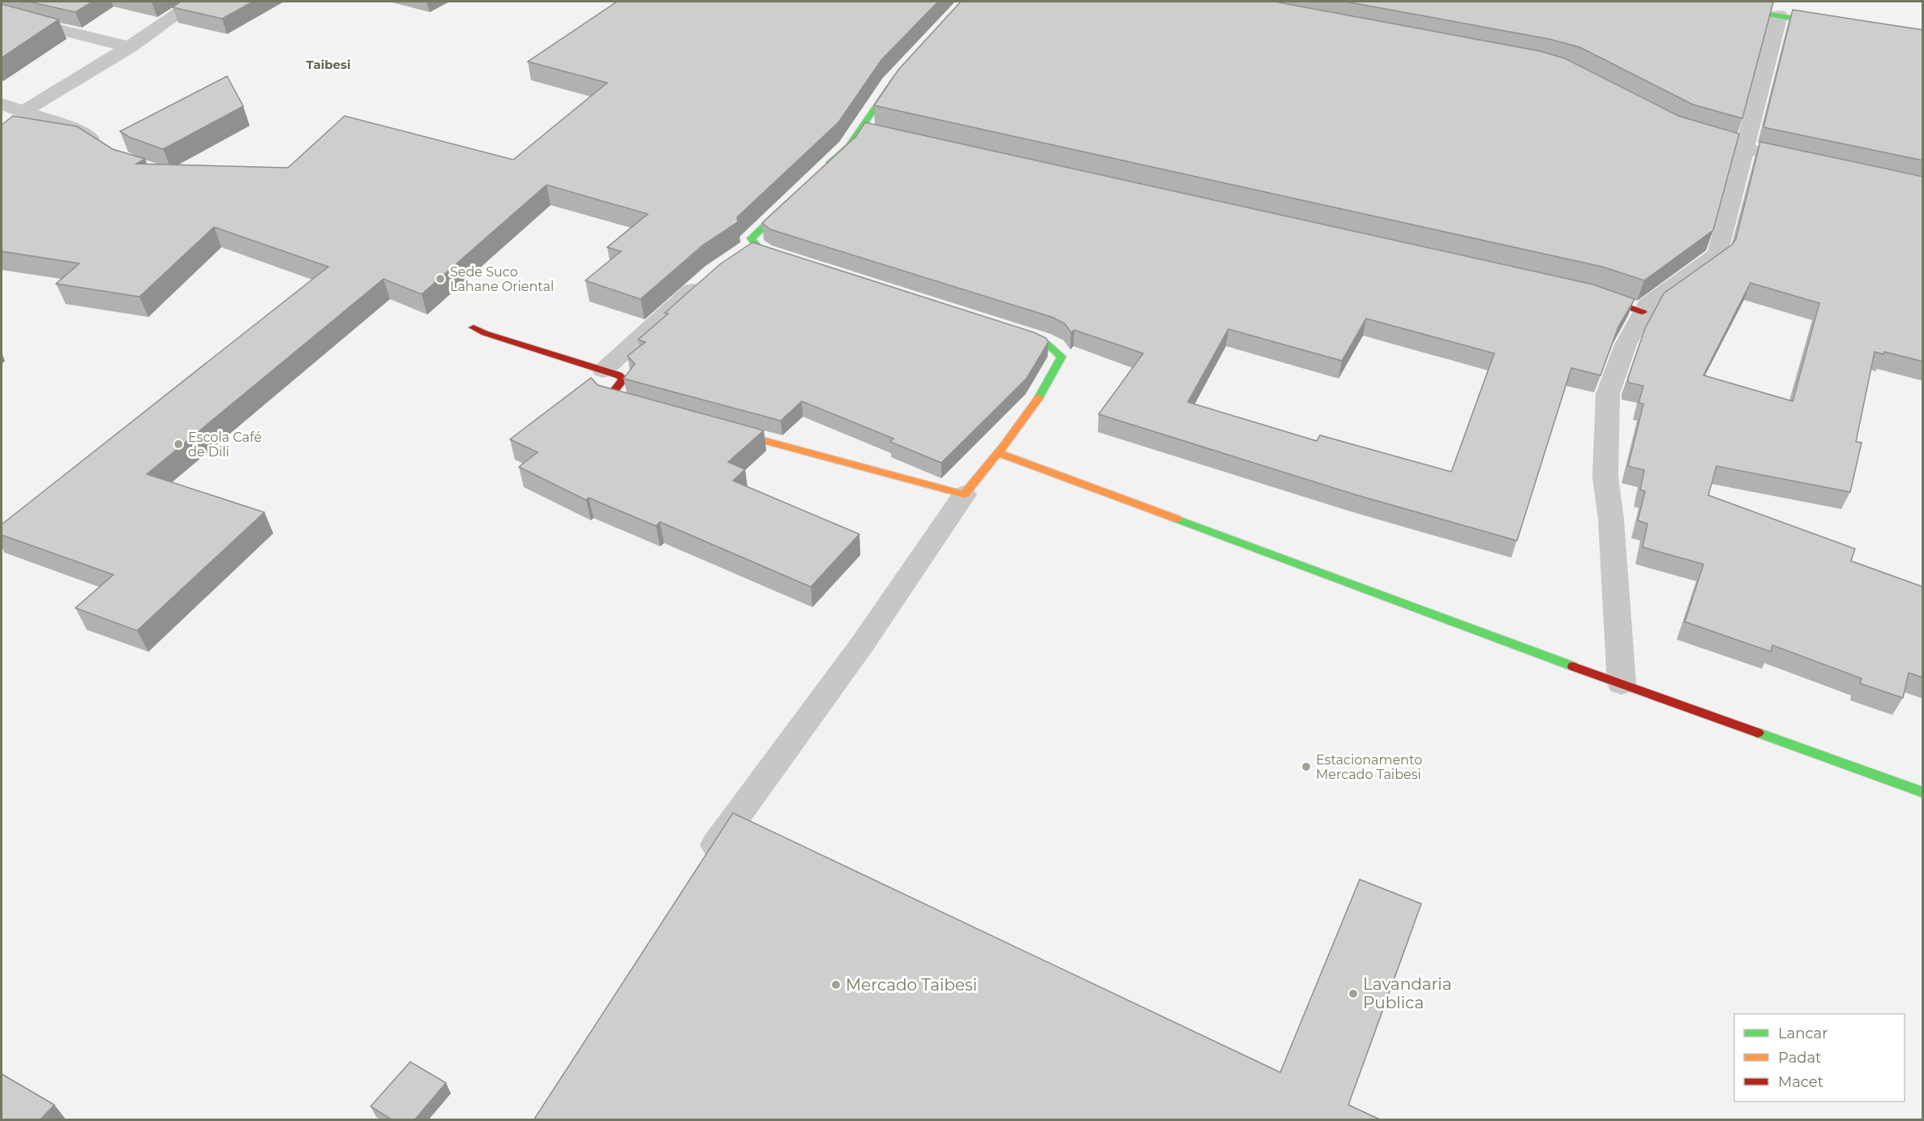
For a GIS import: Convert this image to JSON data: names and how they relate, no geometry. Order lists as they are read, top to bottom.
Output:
{
  "districts": ["Taibesi"],
  "places": [
    "Sede Suco Lahane Oriental",
    "Escola Café de Dili",
    "Estacionamento Mercado Taibesi",
    "Mercado Taibesi",
    "Lavandaria Publica"
  ],
  "legend": ["Lancar", "Padat", "Macet"]
}
